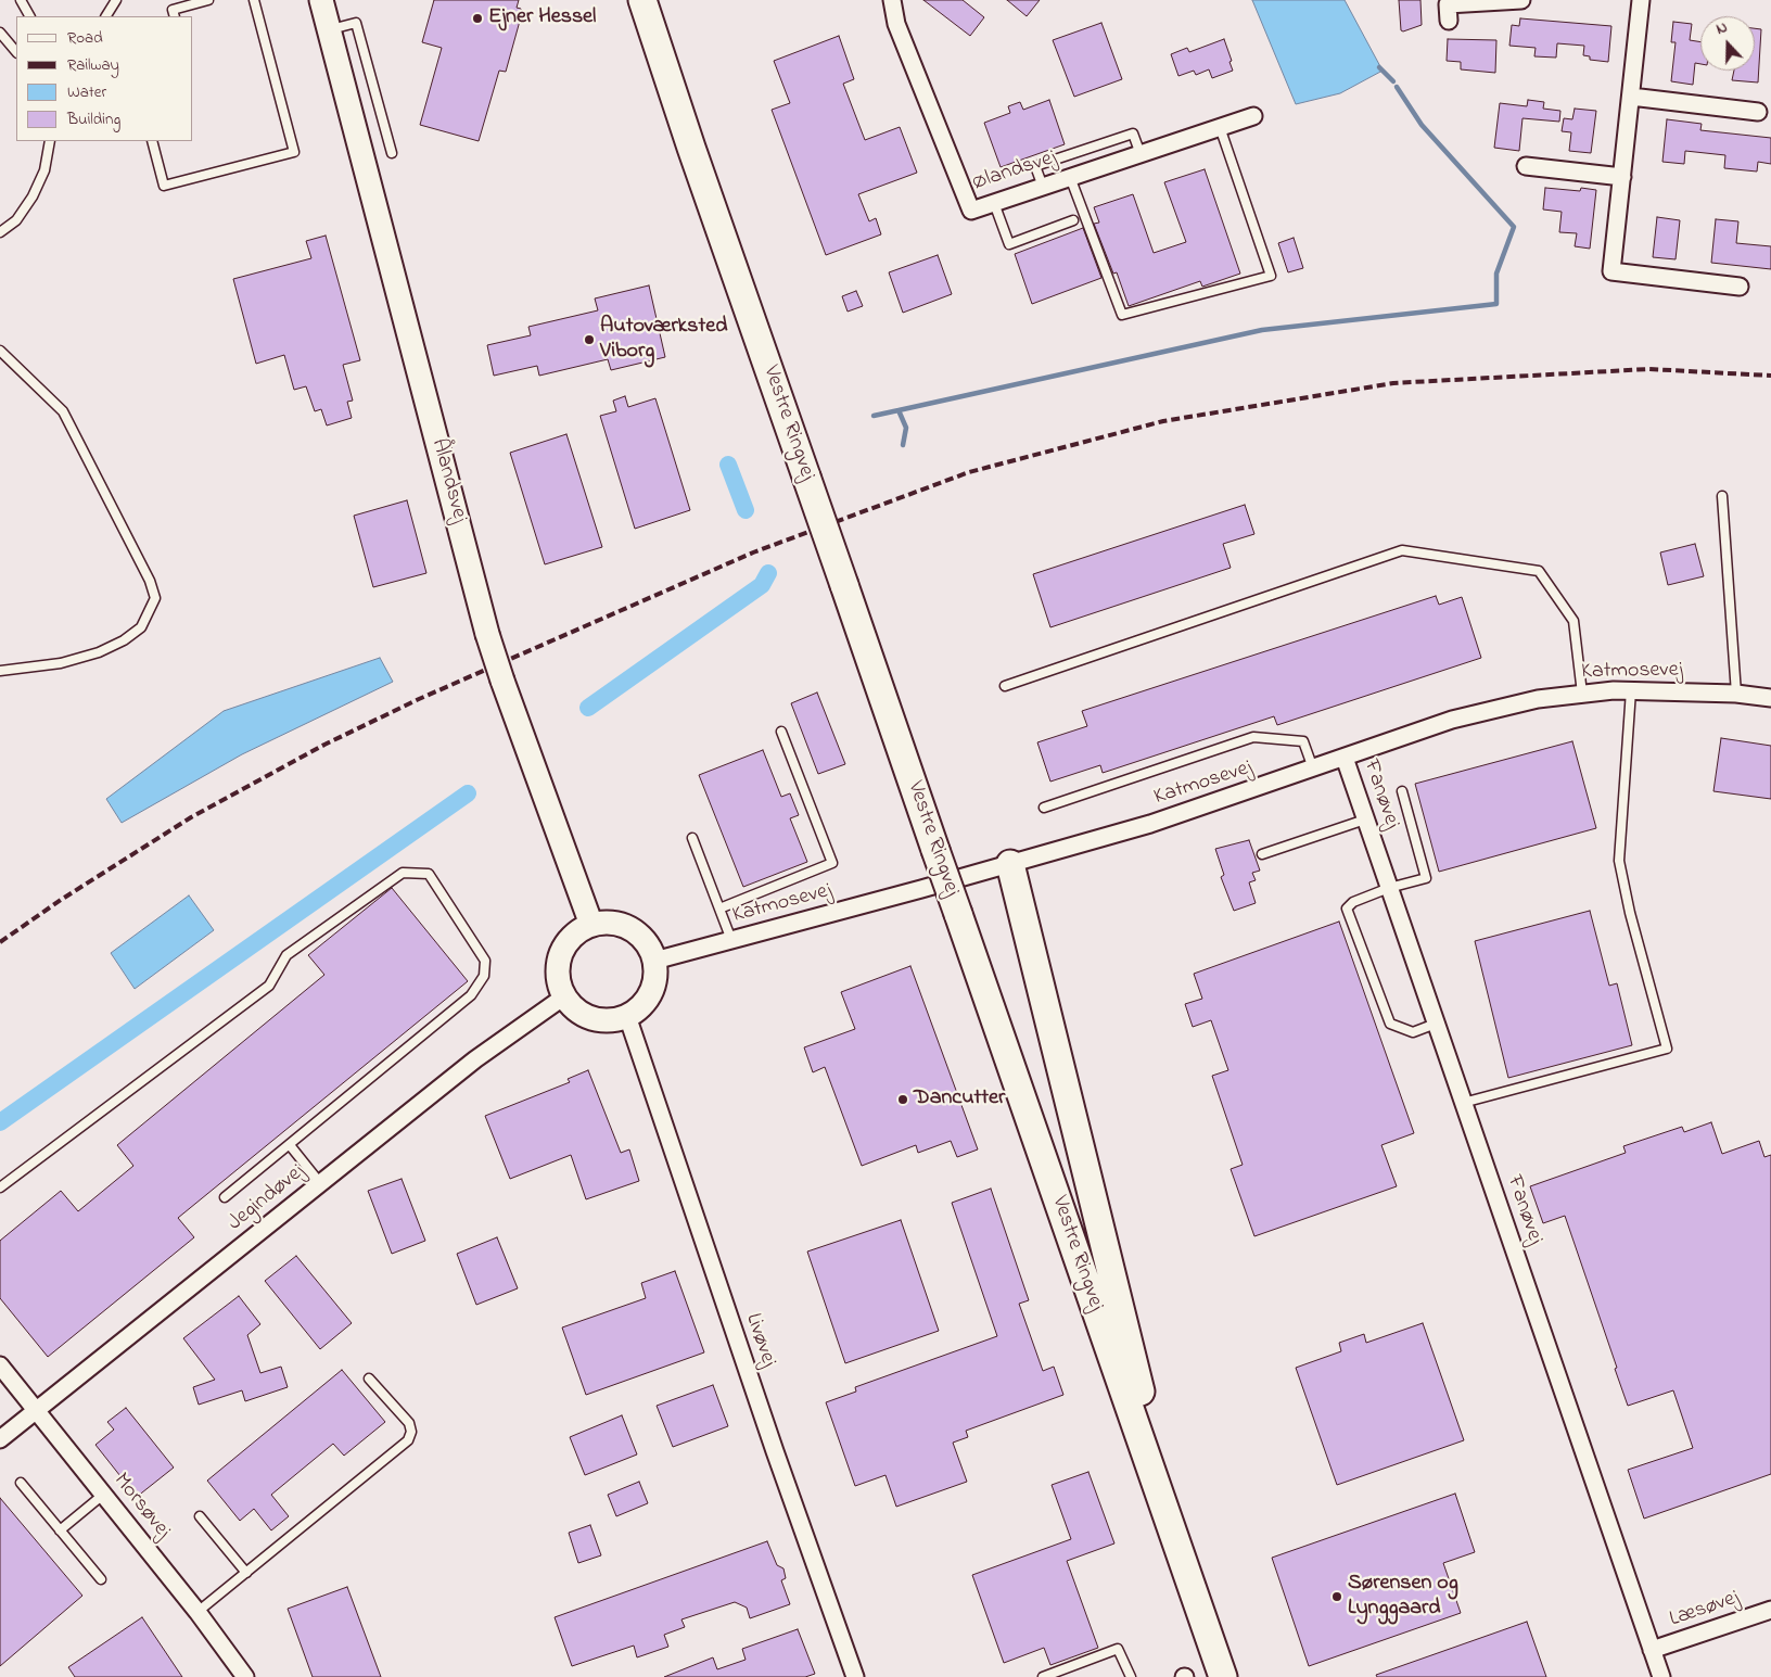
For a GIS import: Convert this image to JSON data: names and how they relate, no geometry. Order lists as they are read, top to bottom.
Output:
{
  "streets": {
    "main road": ["Vestre Ringvej"],
    "street": [
      "Ølandsvej",
      "Ålandsvej",
      "Katmosevej",
      "Fanøvej",
      "Jegindøvej",
      "Livøvej",
      "Morsøvej",
      "Læsøvej"
    ]
  },
  "crossings": [
    ["Ålandsvej", "Katmosevej"],
    ["Ålandsvej", "Jegindøvej"],
    ["Ålandsvej", "Livøvej"],
    ["Katmosevej", "Fanøvej"],
    ["Katmosevej", "Jegindøvej"],
    ["Katmosevej", "Livøvej"],
    ["Fanøvej", "Læsøvej"],
    ["Jegindøvej", "Livøvej"],
    ["Jegindøvej", "Morsøvej"]
  ],
  "places": [
    "Ejner Hessel",
    "Autoværksted Viborg",
    "Dancutter",
    "Sørensen og Lynggaard"
  ],
  "legend": [
    "Road",
    "Railway",
    "Water",
    "Building"
  ],
  "north": "top"
}
